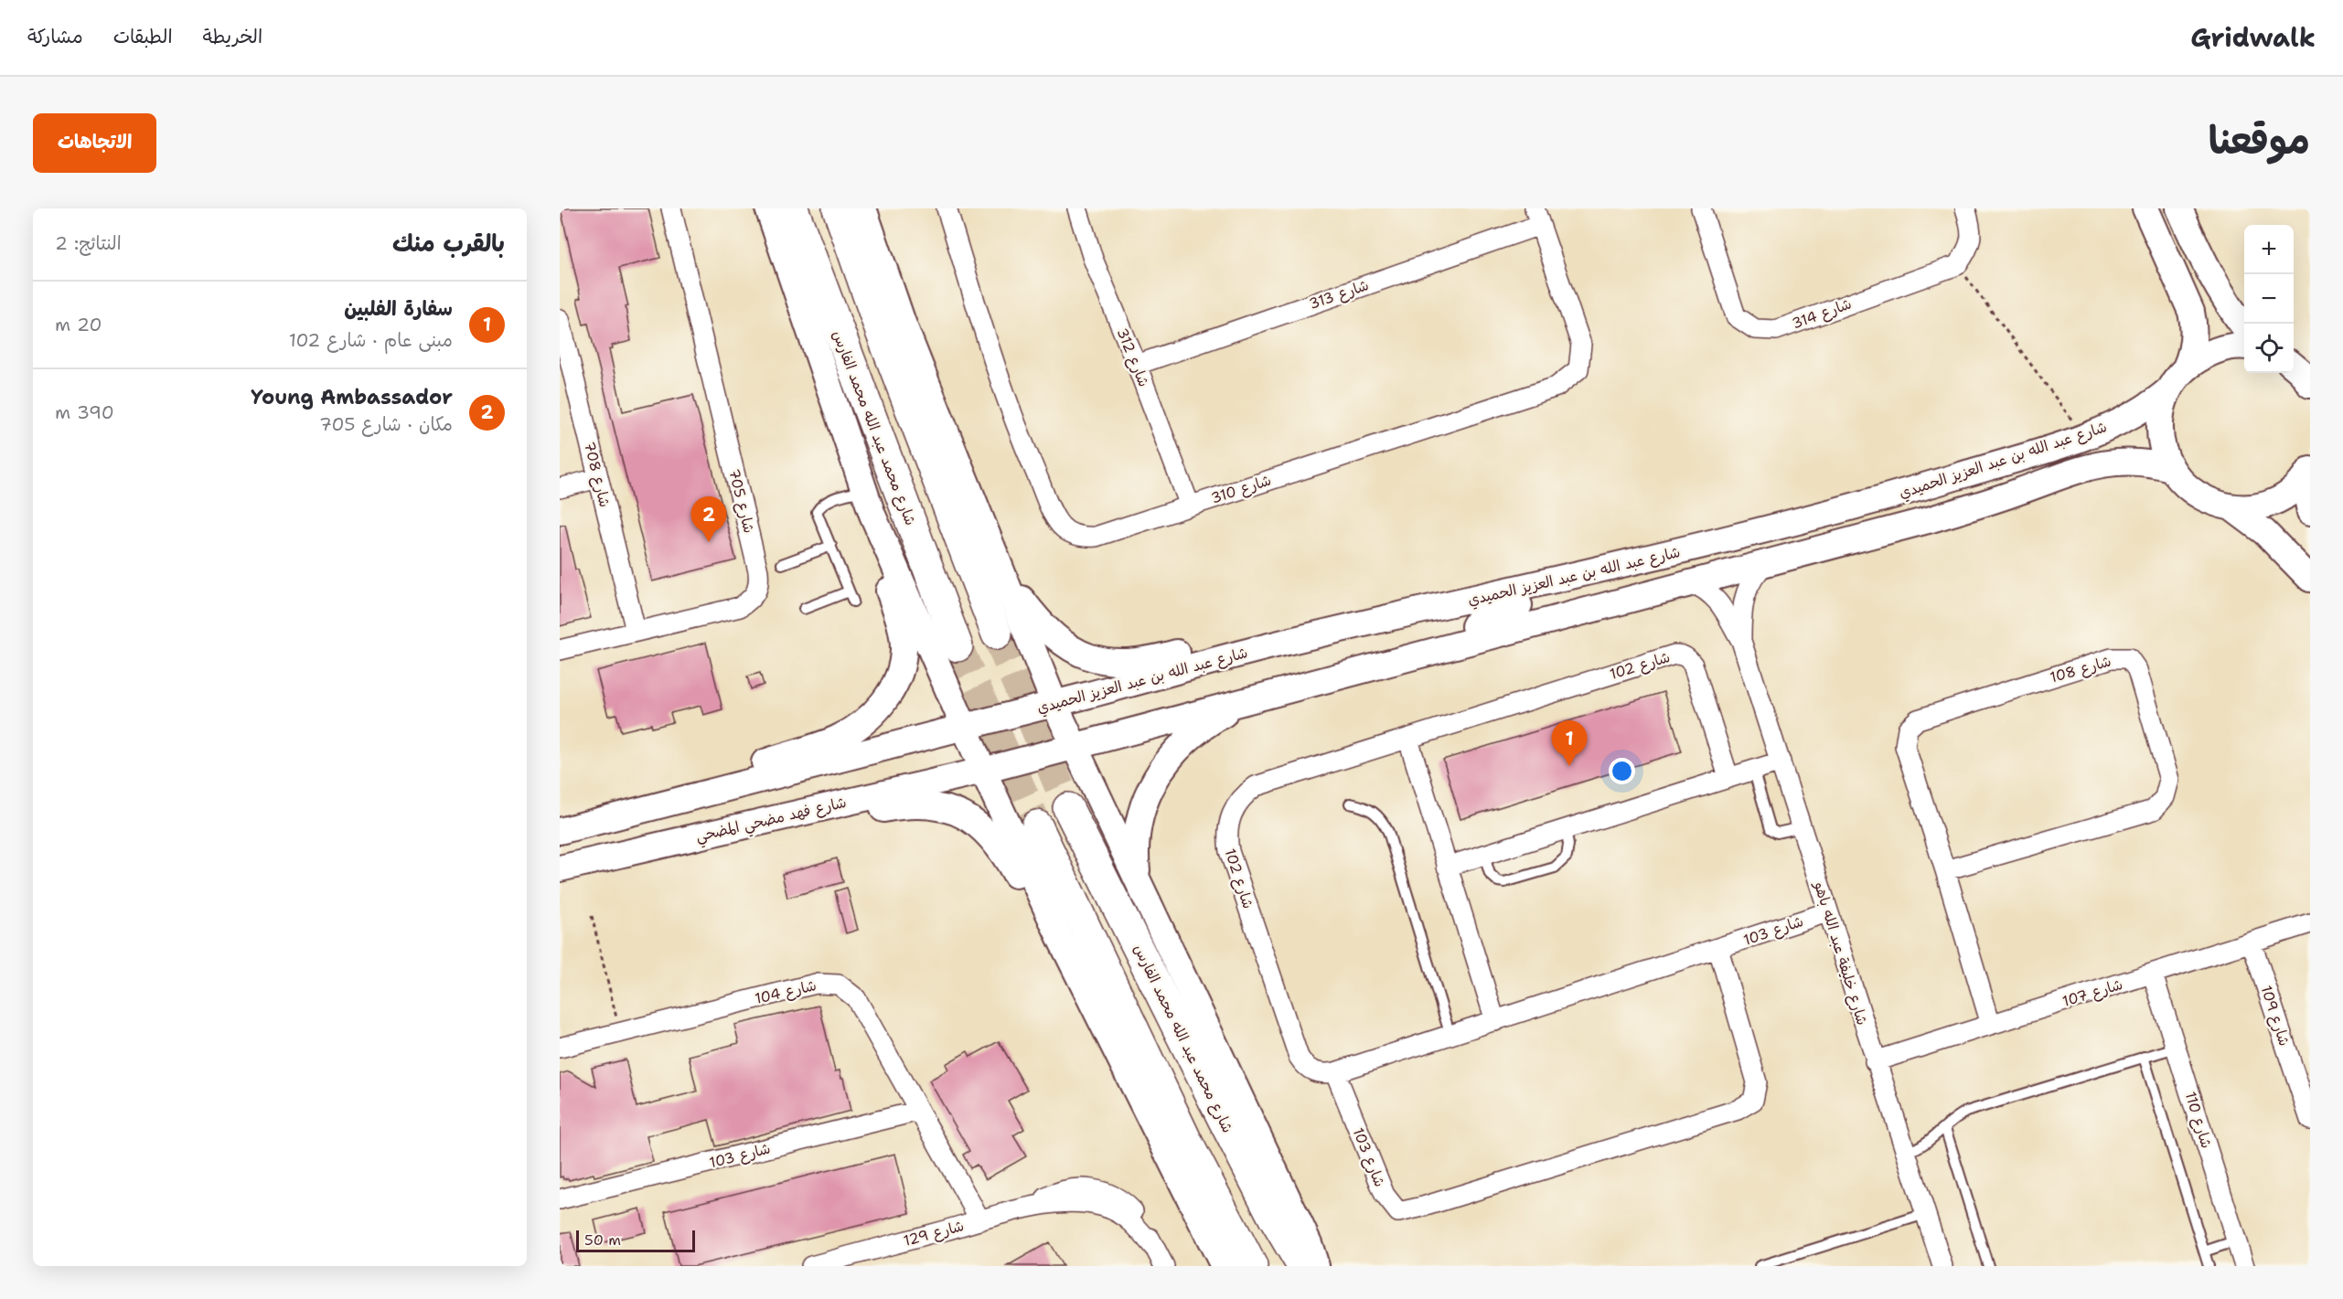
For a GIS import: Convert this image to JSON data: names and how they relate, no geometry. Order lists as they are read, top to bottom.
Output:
{
  "streets": {
    "main road": ["شارع محمد عبد الله محمد الفارس"],
    "street": [
      "شارع 313",
      "شارع 314",
      "شارع 312",
      "شارع عبد الله بن عبد العزيز الحميدي",
      "شارع 708",
      "شارع 310",
      "شارع 705",
      "شارع 102",
      "شارع 108",
      "شارع فهد مضحي المضحي",
      "شارع 103",
      "شارع خليفة عبد الله باهو",
      "شارع 104",
      "شارع 107",
      "شارع 109",
      "شارع 110",
      "شارع 129"
    ]
  },
  "crossings": [
    ["شارع 313", "شارع 312"],
    ["شارع 313", "شارع 310"],
    ["شارع 312", "شارع 310"],
    ["شارع 708", "شارع 705"],
    ["شارع 102", "شارع 103"],
    ["شارع 108", "شارع 107"],
    ["شارع 103", "شارع خليفة عبد الله باهو"],
    ["شارع 103", "شارع 104"],
    ["شارع خليفة عبد الله باهو", "شارع 107"],
    ["شارع 104", "شارع 129"],
    ["شارع 107", "شارع 109"],
    ["شارع 107", "شارع 110"]
  ],
  "scale_bar": "50 m",
  "page": {
    "header": "Gridwalk",
    "nav": ["الخريطة", "الطبقات", "مشاركة"],
    "title": "موقعنا",
    "buttons": "الاتجاهات",
    "heading": ["بالقرب منك", "النتائج: 2"],
    "map_buttons": ["+", "−"],
    "list": [
      {
        "mark": "1",
        "name": "سفارة الفلبين",
        "note": "مبنى عام · شارع 102",
        "value": "20 m"
      },
      {
        "mark": "2",
        "name": "Young Ambassador",
        "note": "مكان · شارع 705",
        "value": "390 m"
      }
    ],
    "pins": ["2", "1"],
    "scale": "50 m"
  }
}
